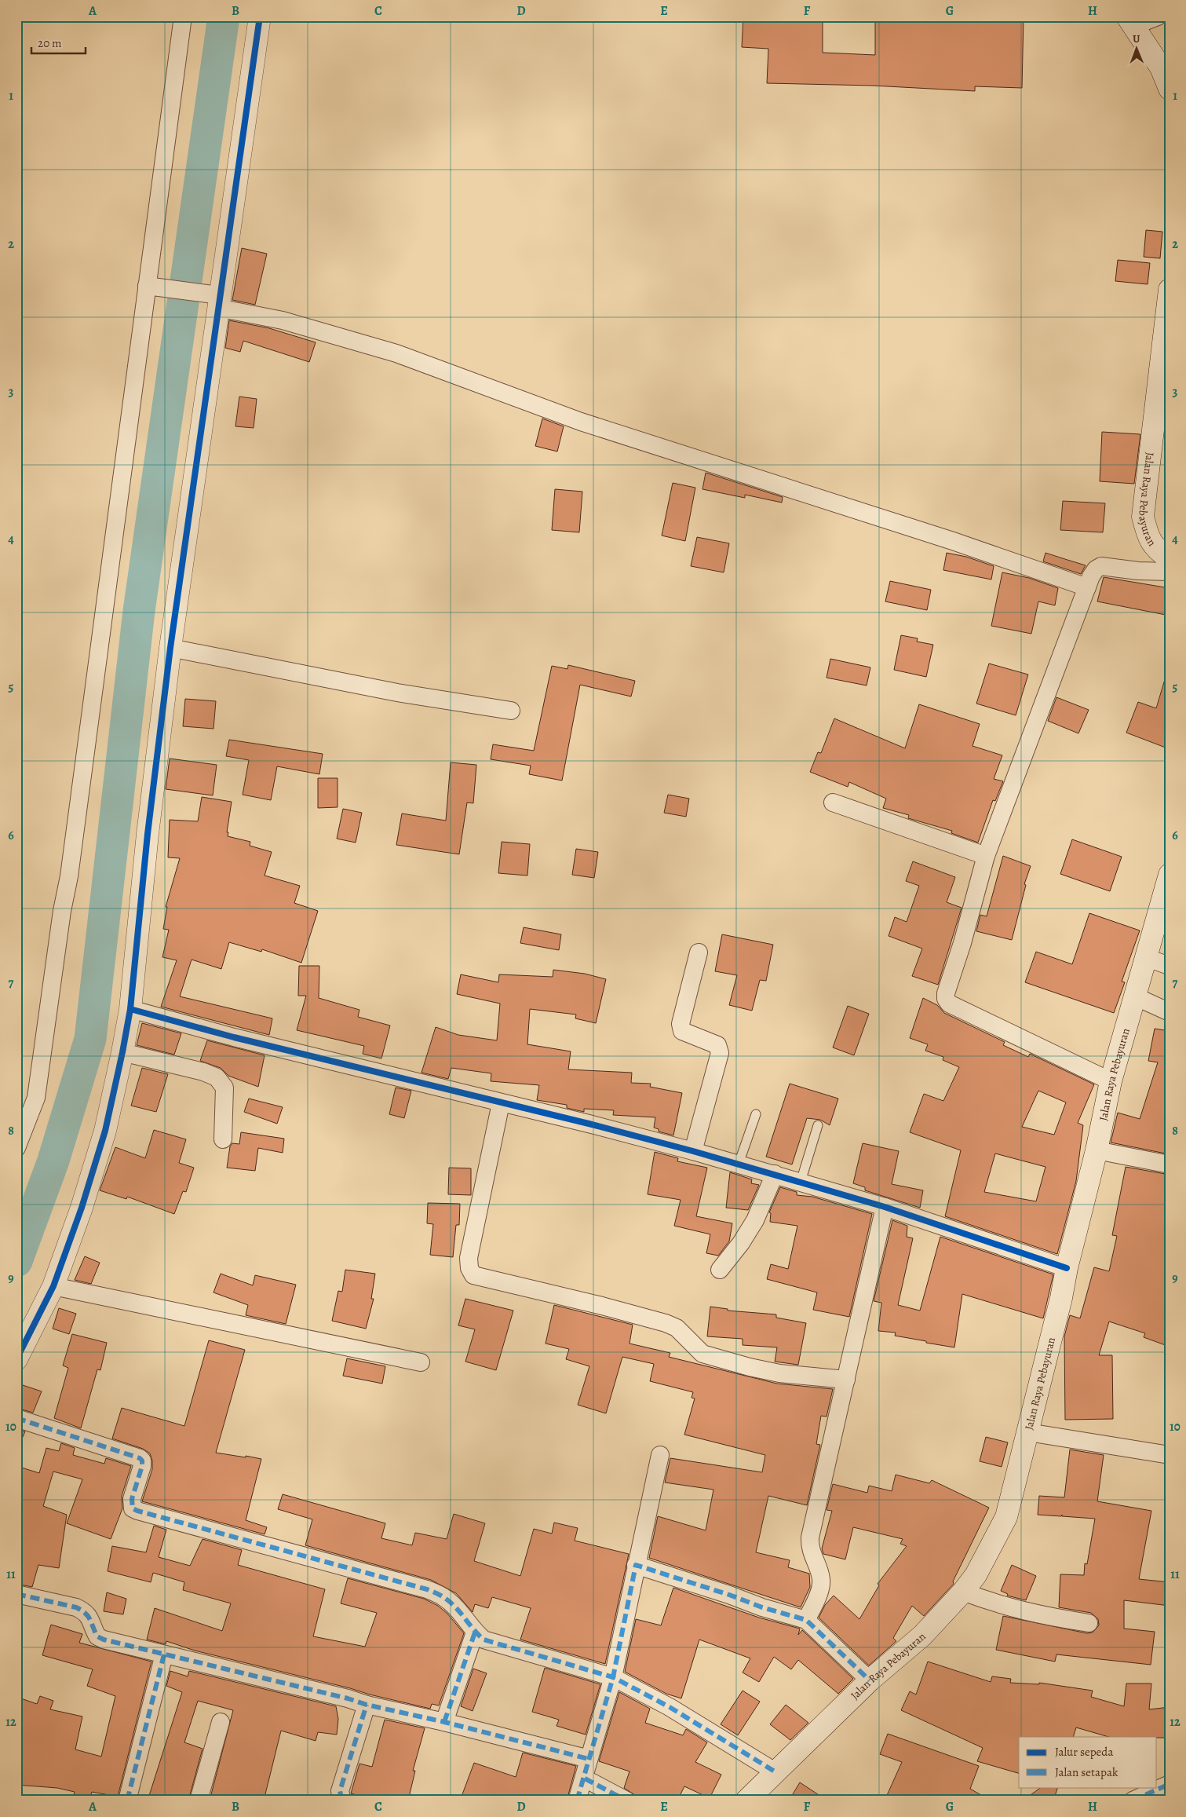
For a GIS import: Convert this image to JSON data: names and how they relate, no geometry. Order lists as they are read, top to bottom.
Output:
{
  "streets": {
    "main road": ["Jalan Raya Pebayuran"]
  },
  "legend": ["Jalur sepeda", "Jalan setapak"],
  "scale_bar": "20 m",
  "north": "top",
  "grid": {
    "columns": [
      "A",
      "B",
      "C",
      "D",
      "E",
      "F",
      "G",
      "H"
    ],
    "rows": [
      "1",
      "2",
      "3",
      "4",
      "5",
      "6",
      "7",
      "8",
      "9",
      "10",
      "11",
      "12"
    ]
  }
}
